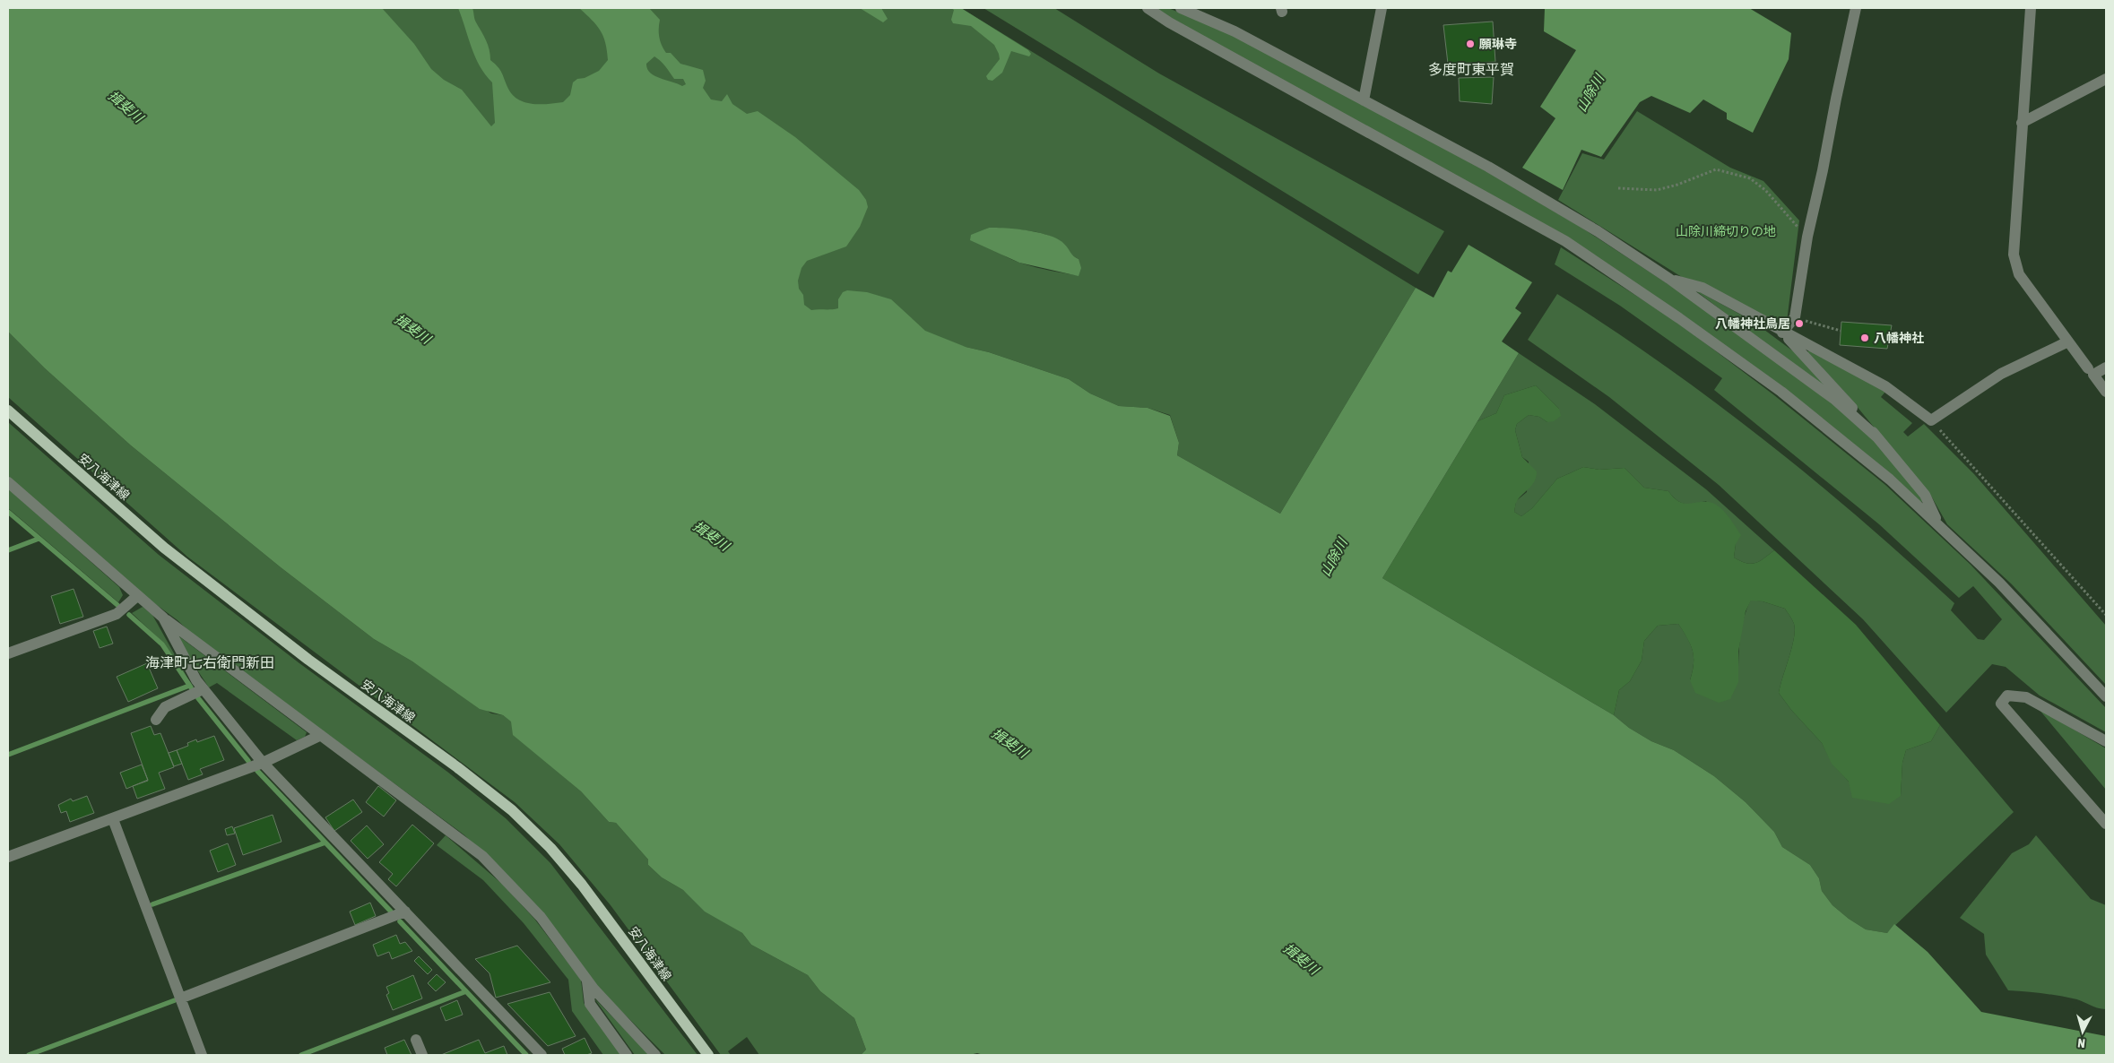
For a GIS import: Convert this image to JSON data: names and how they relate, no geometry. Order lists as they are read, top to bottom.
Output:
{
  "streets": {
    "main road": ["安八海津線"]
  },
  "districts": ["多度町東平賀", "海津町七右衛門新田"],
  "water": ["山除川", "揖斐川"],
  "parks": ["山除川締切りの地"],
  "places": ["願琳寺", "八幡神社鳥居", "八幡神社"],
  "north": "bottom"
}
